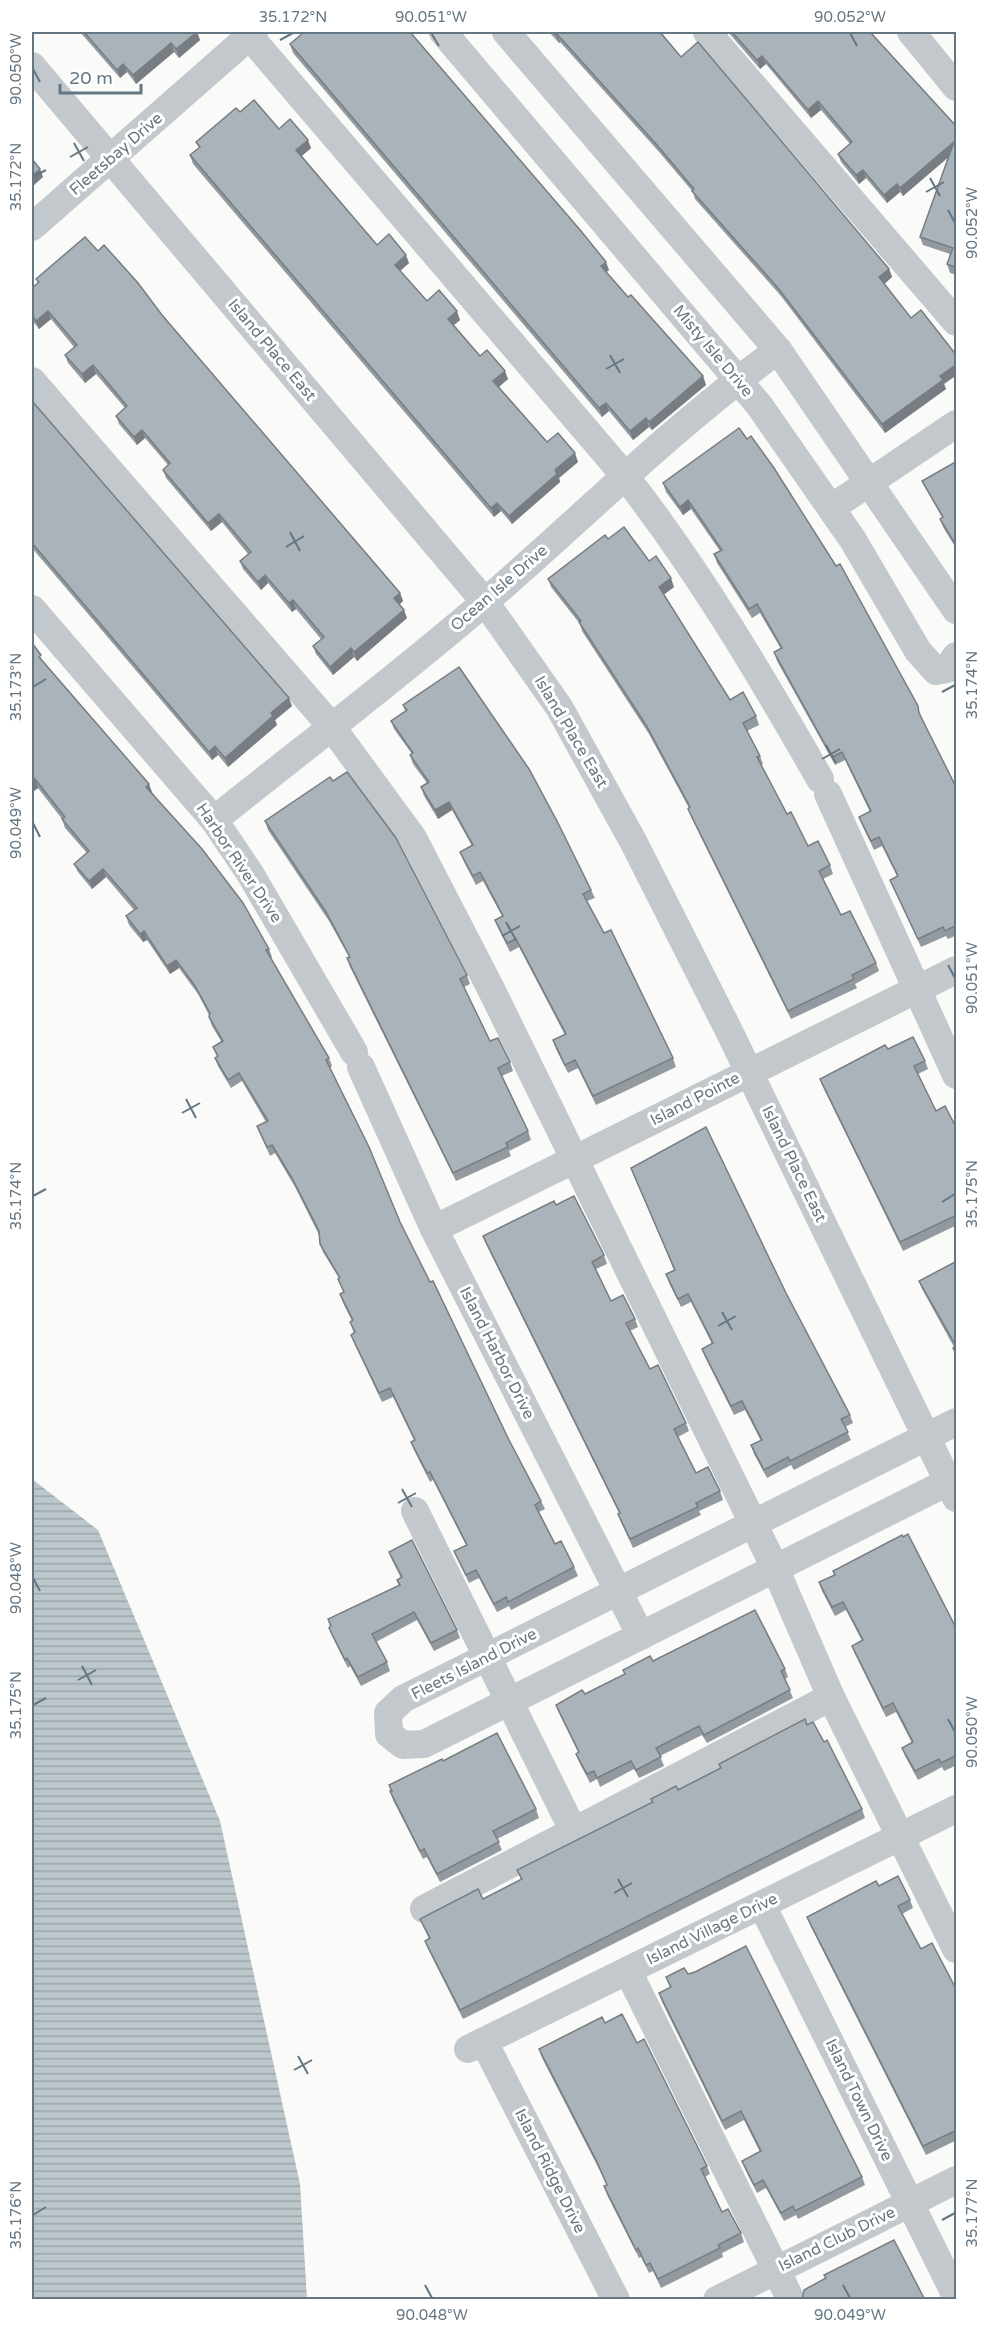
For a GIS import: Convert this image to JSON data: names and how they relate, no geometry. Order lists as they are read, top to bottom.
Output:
{
  "streets": {
    "street": [
      "Fleetsbay Drive",
      "Island Place East",
      "Misty Isle Drive",
      "Ocean Isle Drive",
      "Harbor River Drive",
      "Island Pointe",
      "Island Harbor Drive",
      "Fleets Island Drive",
      "Island Village Drive",
      "Island Town Drive",
      "Island Ridge Drive",
      "Island Club Drive"
    ]
  },
  "crossings": [
    ["Fleetsbay Drive", "Island Place East"],
    ["Island Place East", "Ocean Isle Drive"],
    ["Island Place East", "Island Pointe"],
    ["Island Place East", "Fleets Island Drive"],
    ["Misty Isle Drive", "Ocean Isle Drive"],
    ["Ocean Isle Drive", "Harbor River Drive"],
    ["Harbor River Drive", "Island Harbor Drive"],
    ["Island Pointe", "Island Harbor Drive"],
    ["Island Harbor Drive", "Fleets Island Drive"],
    ["Island Village Drive", "Island Town Drive"],
    ["Island Village Drive", "Island Ridge Drive"],
    ["Island Town Drive", "Island Club Drive"]
  ],
  "scale_bar": "20 m",
  "coordinates": [
    "35.172°N",
    "90.051°W",
    "90.052°W",
    "90.050°W",
    "35.174°N",
    "35.173°N",
    "90.049°W",
    "35.175°N",
    "90.048°W",
    "35.177°N",
    "35.176°N"
  ]
}
